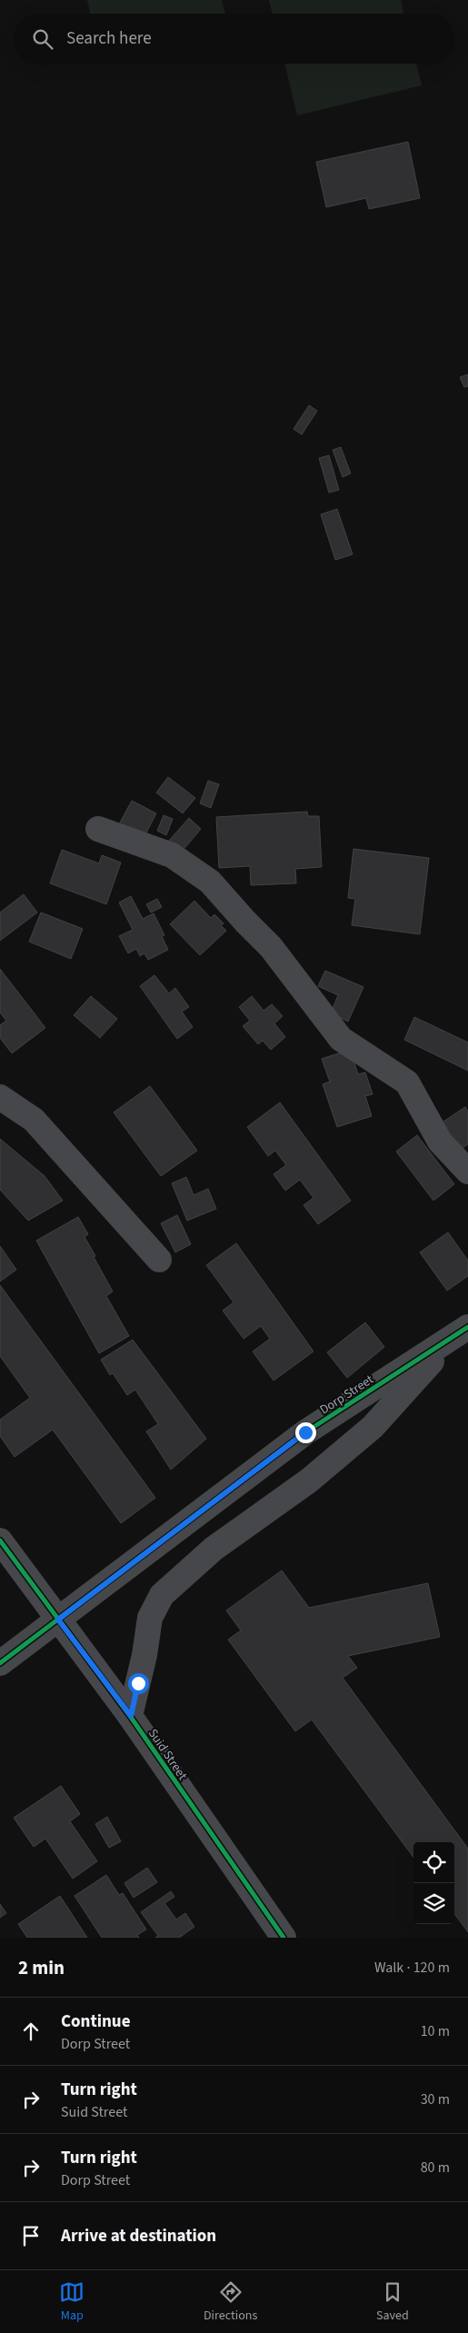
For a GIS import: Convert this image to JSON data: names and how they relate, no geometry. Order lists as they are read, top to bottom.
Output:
{
  "streets": {
    "street": ["Dorp Street", "Suid Street"]
  },
  "crossings": [
    ["Dorp Street", "Suid Street"]
  ],
  "page": {
    "search": "Search here",
    "heading": ["2 min", "Walk · 120 m"],
    "list": [
      ["Continue", "Dorp Street", "10 m"],
      ["Turn right", "Suid Street", "30 m"],
      ["Turn right", "Dorp Street", "80 m"],
      "Arrive at destination"
    ],
    "nav": ["Map", "Directions", "Saved"]
  }
}
